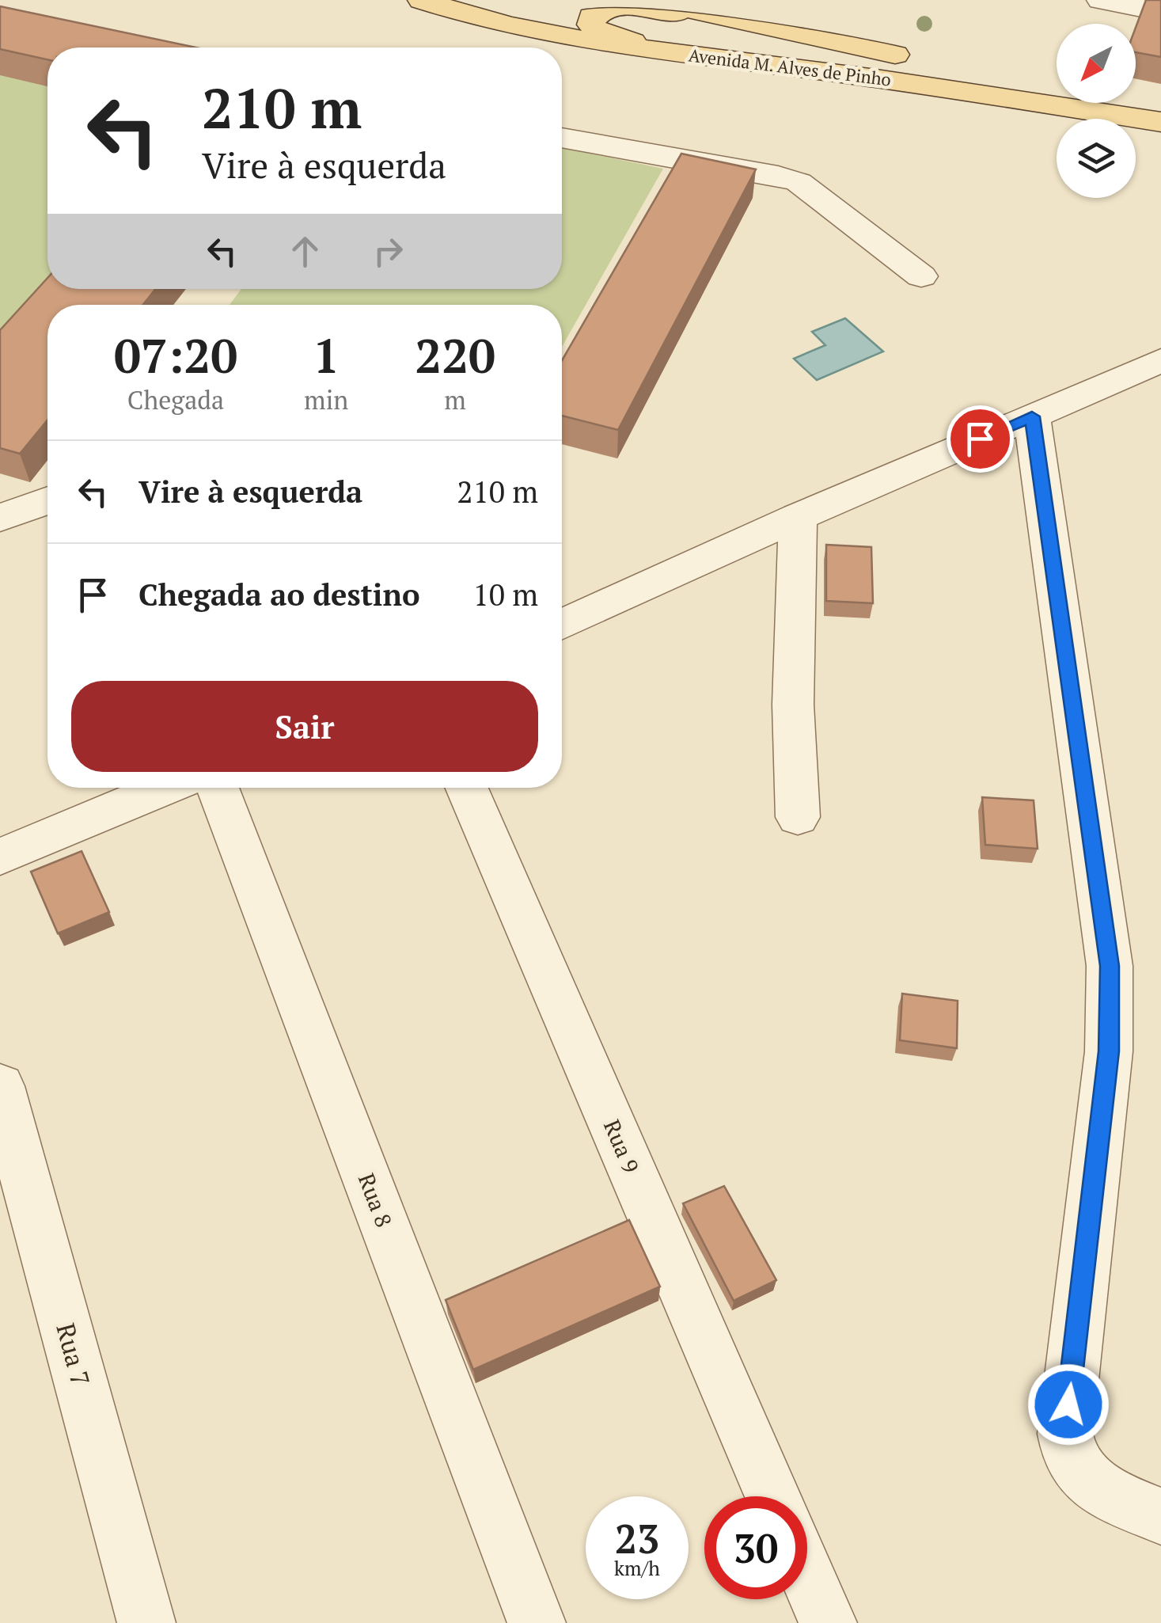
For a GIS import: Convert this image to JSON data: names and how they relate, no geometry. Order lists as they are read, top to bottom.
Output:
{
  "streets": {
    "main road": ["Avenida M. Alves de Pinho"],
    "street": ["Rua 9", "Rua 8", "Rua 7"]
  },
  "north": "bottom left",
  "page": {
    "turn": ["210 m", "Vire à esquerda"],
    "eta": [
      "07:20",
      "Chegada",
      "1",
      "min",
      "220",
      "m"
    ],
    "list": [
      {
        "name": "Vire à esquerda",
        "value": "210 m"
      },
      {
        "name": "Chegada ao destino",
        "value": "10 m"
      }
    ],
    "buttons": "Sair",
    "speed": "23 km/h",
    "limit": "30"
  }
}
